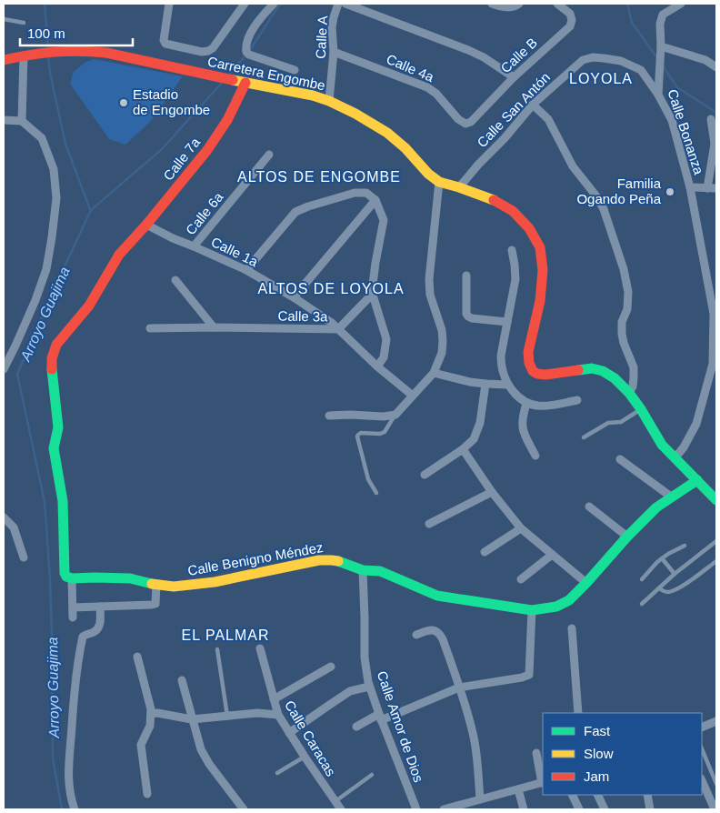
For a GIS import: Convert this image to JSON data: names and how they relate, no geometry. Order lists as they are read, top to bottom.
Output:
{
  "streets": {
    "street": [
      "Calle A",
      "Calle B",
      "Calle 4a",
      "Carretera Engombe",
      "Calle San Antón",
      "Calle Bonanza",
      "Calle 7a",
      "Calle 6a",
      "Calle 1a",
      "Calle 3a",
      "Calle Benigno Méndez",
      "Calle Amor de Dios",
      "Calle Caracas"
    ]
  },
  "crossings": [
    ["Calle A", "Calle 4a"],
    ["Calle A", "Carretera Engombe"],
    ["Calle B", "Calle 4a"],
    ["Carretera Engombe", "Calle San Antón"],
    ["Carretera Engombe", "Calle Bonanza"],
    ["Carretera Engombe", "Calle 7a"],
    ["Carretera Engombe", "Calle Benigno Méndez"],
    ["Calle San Antón", "Calle Bonanza"],
    ["Calle 7a", "Calle 1a"],
    ["Calle 6a", "Calle 1a"],
    ["Calle 1a", "Calle 3a"],
    ["Calle Benigno Méndez", "Calle Amor de Dios"]
  ],
  "districts": [
    "LOYOLA",
    "ALTOS DE ENGOMBE",
    "ALTOS DE LOYOLA",
    "EL PALMAR"
  ],
  "water": ["Arroyo Guajima"],
  "places": ["Estadio de Engombe", "Familia Ogando Peña"],
  "legend": ["Fast", "Slow", "Jam"],
  "scale_bar": "100 m"
}
